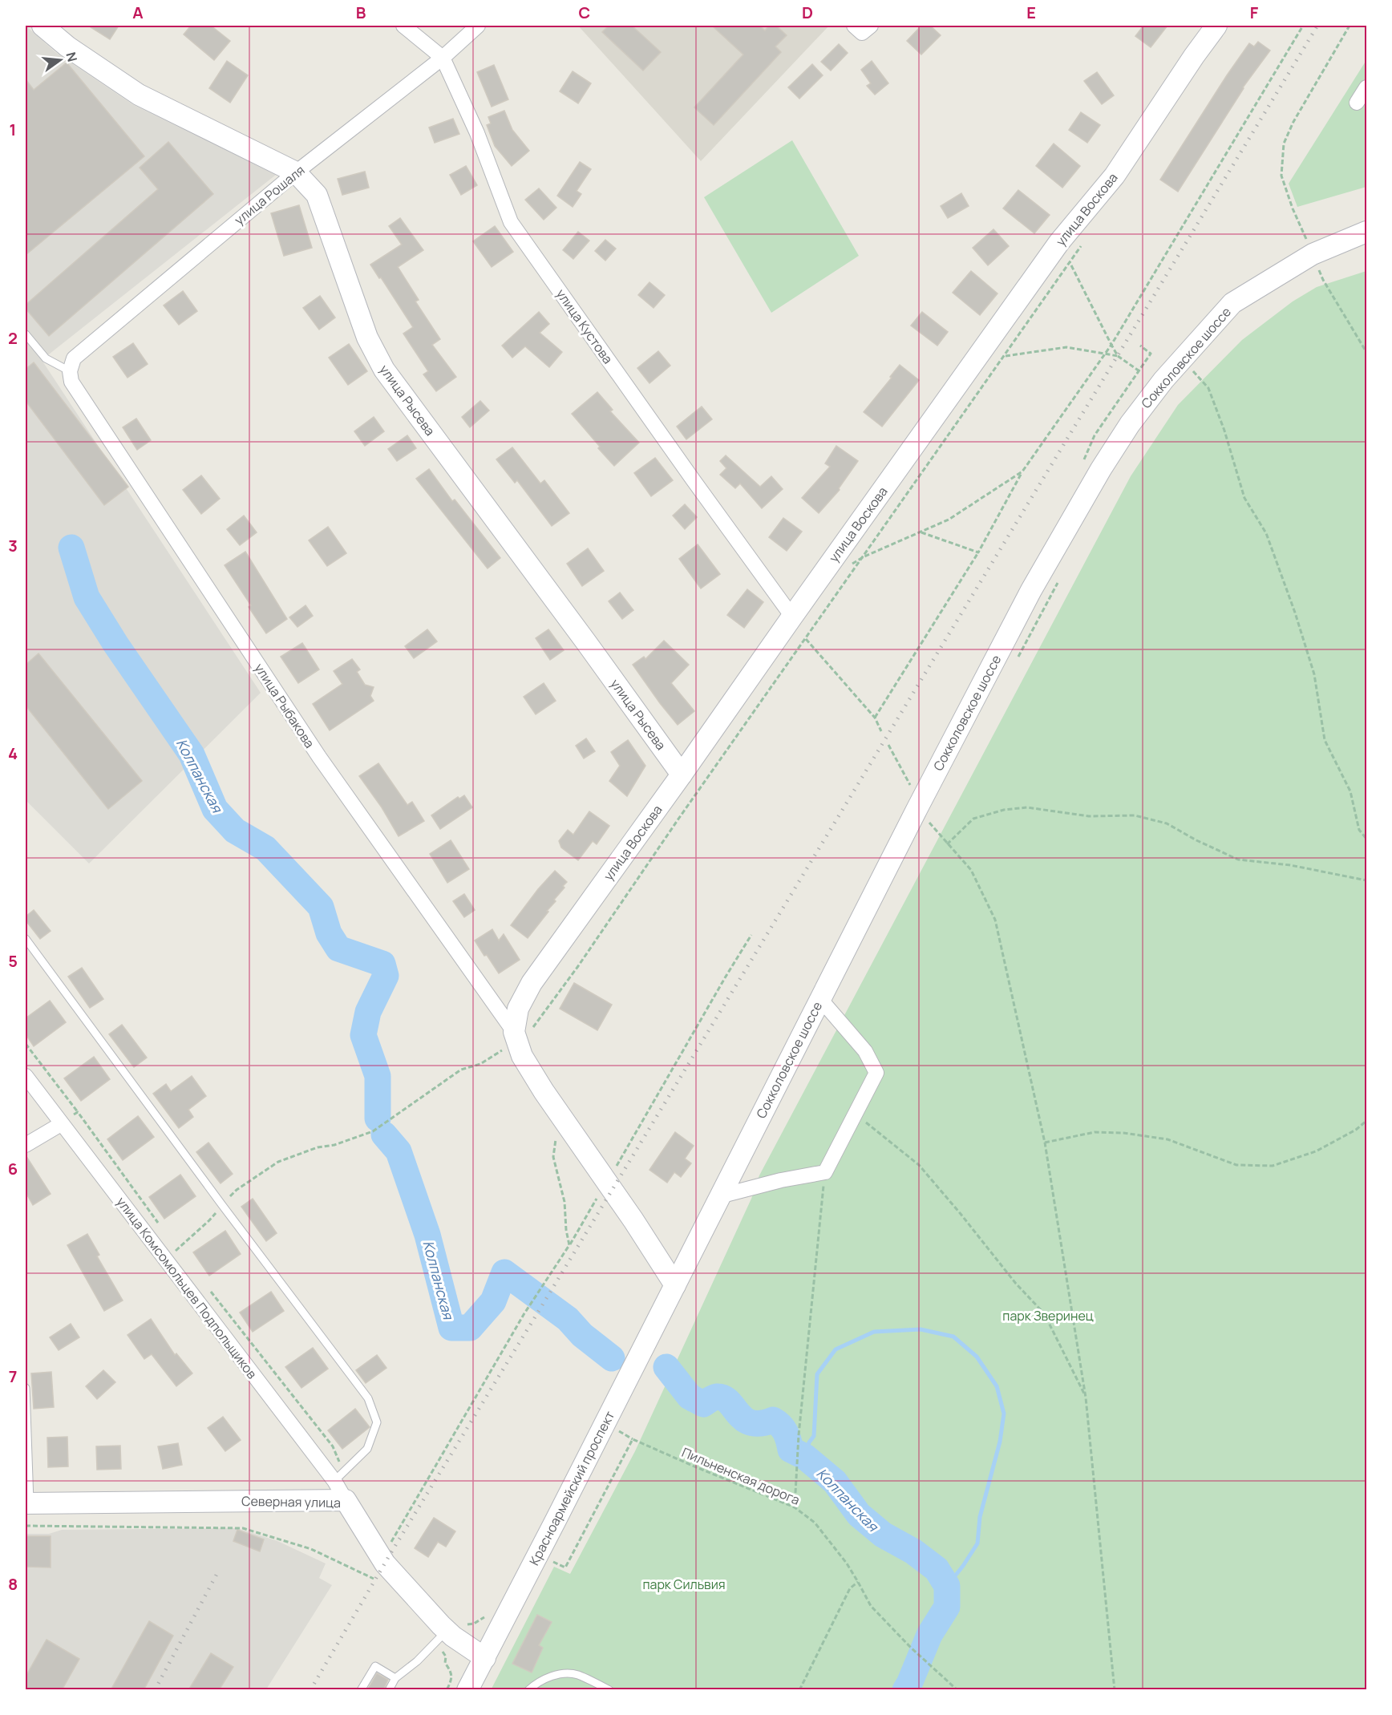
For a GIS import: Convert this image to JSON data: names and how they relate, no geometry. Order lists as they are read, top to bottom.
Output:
{
  "streets": {
    "main road": [
      "улица Воскова",
      "Сокколовское шоссе",
      "улица Рысева",
      "Красноармейский проспект",
      "Северная улица"
    ],
    "street": [
      "улица Рошаля",
      "улица Кустова",
      "улица Рыбакова",
      "улица Комсомольцев Подпольщиков"
    ],
    "path": ["Пильненская дорога"]
  },
  "crossings": [
    ["улица Рошаля", "улица Кустова"],
    ["улица Рошаля", "улица Рысева"],
    ["улица Рошаля", "улица Рыбакова"],
    ["улица Воскова", "улица Кустова"],
    ["улица Воскова", "улица Рысева"],
    ["улица Воскова", "улица Рыбакова"],
    ["Сокколовское шоссе", "Красноармейский проспект"],
    ["улица Комсомольцев Подпольщиков", "Северная улица"],
    ["Красноармейский проспект", "Северная улица"]
  ],
  "water": ["Колпанская"],
  "parks": ["парк Зверинец", "парк Сильвия"],
  "north": "right",
  "grid": {
    "columns": [
      "A",
      "B",
      "C",
      "D",
      "E",
      "F"
    ],
    "rows": [
      "1",
      "2",
      "3",
      "4",
      "5",
      "6",
      "7",
      "8"
    ]
  }
}
